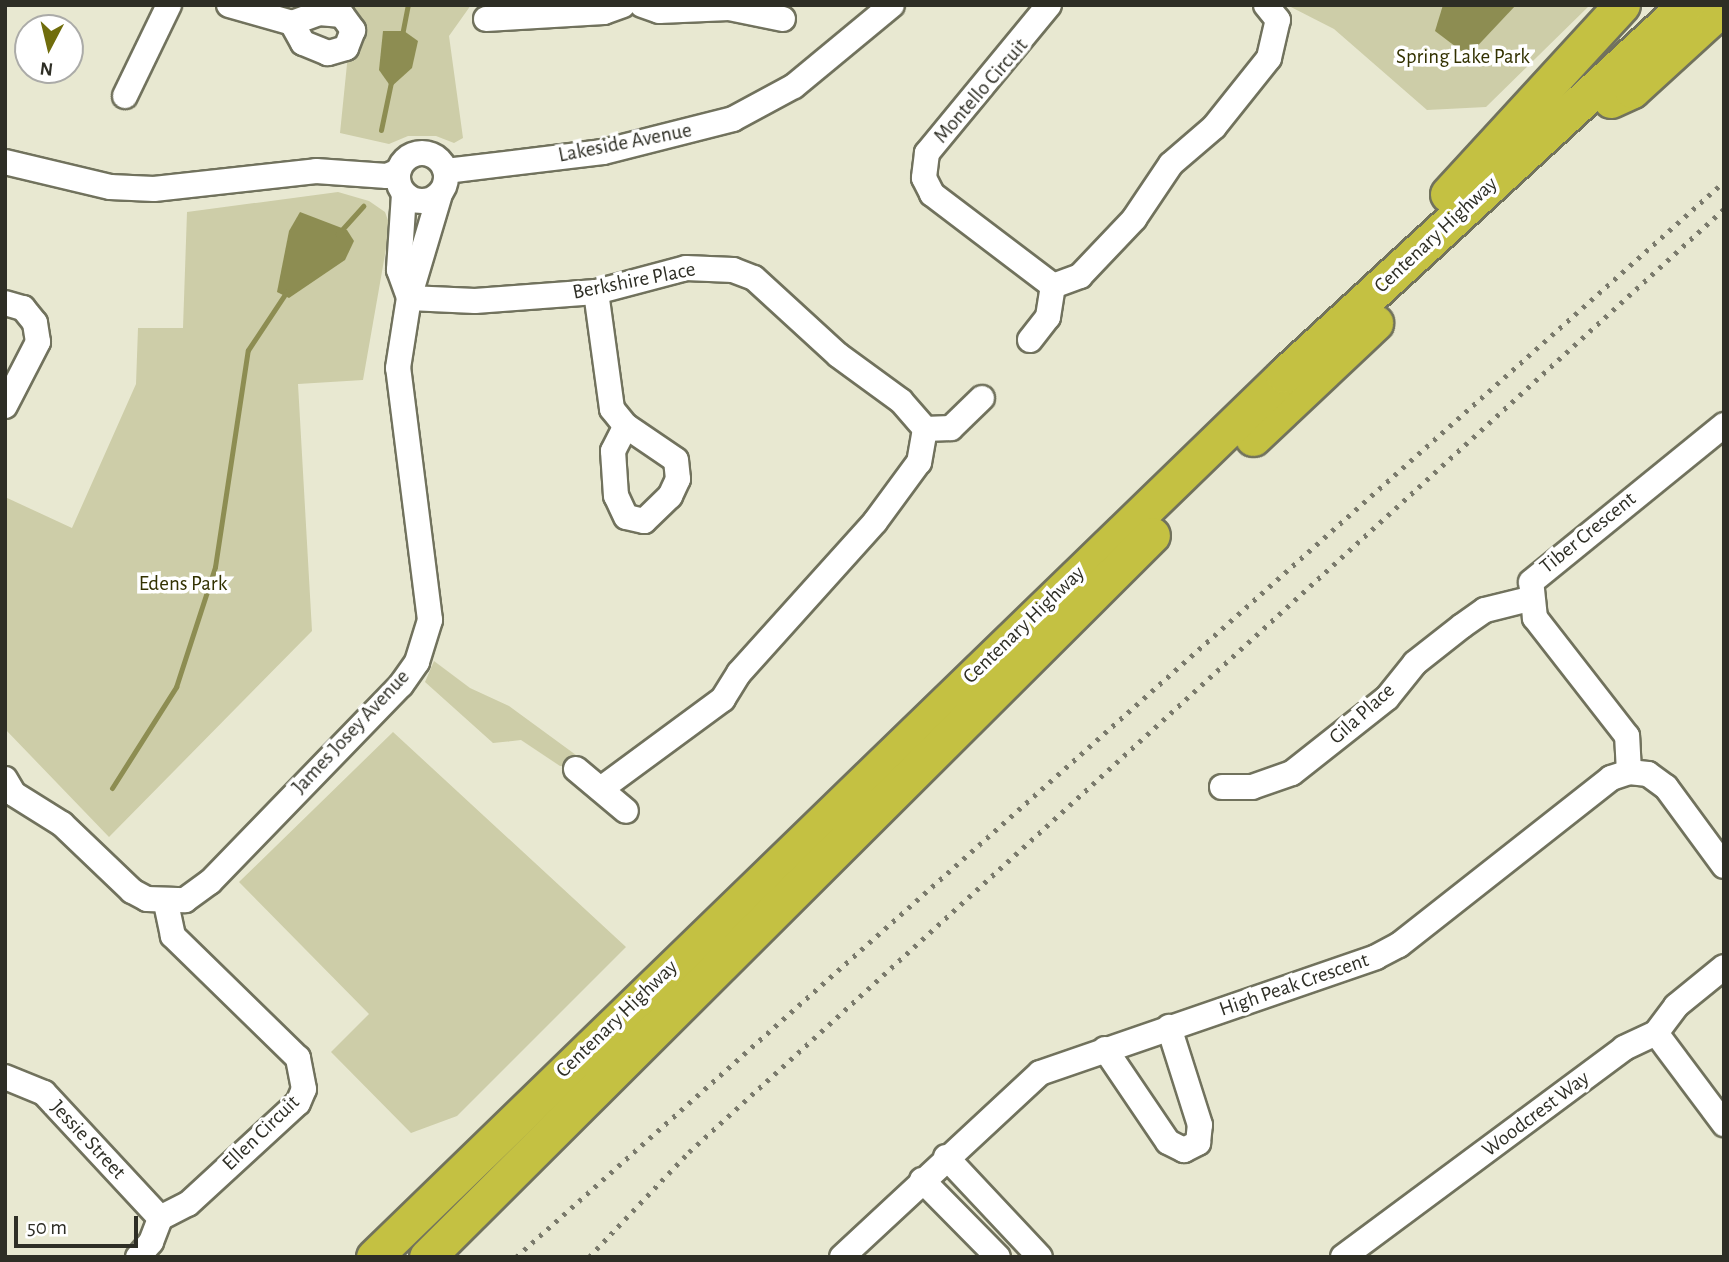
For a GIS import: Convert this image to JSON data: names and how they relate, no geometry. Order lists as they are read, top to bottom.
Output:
{
  "streets": {
    "highway": ["Centenary Highway"],
    "street": [
      "Montello Circuit",
      "Lakeside Avenue",
      "Berkshire Place",
      "Tiber Crescent",
      "Gila Place",
      "James Josey Avenue",
      "High Peak Crescent",
      "Woodcrest Way",
      "Ellen Circuit",
      "Jessie Street"
    ]
  },
  "crossings": [
    ["Lakeside Avenue", "James Josey Avenue"],
    ["Berkshire Place", "James Josey Avenue"],
    ["Tiber Crescent", "Gila Place"],
    ["Tiber Crescent", "High Peak Crescent"],
    ["James Josey Avenue", "Ellen Circuit"],
    ["Ellen Circuit", "Jessie Street"]
  ],
  "parks": ["Spring Lake Park", "Edens Park"],
  "scale_bar": "50 m",
  "north": "bottom"
}
